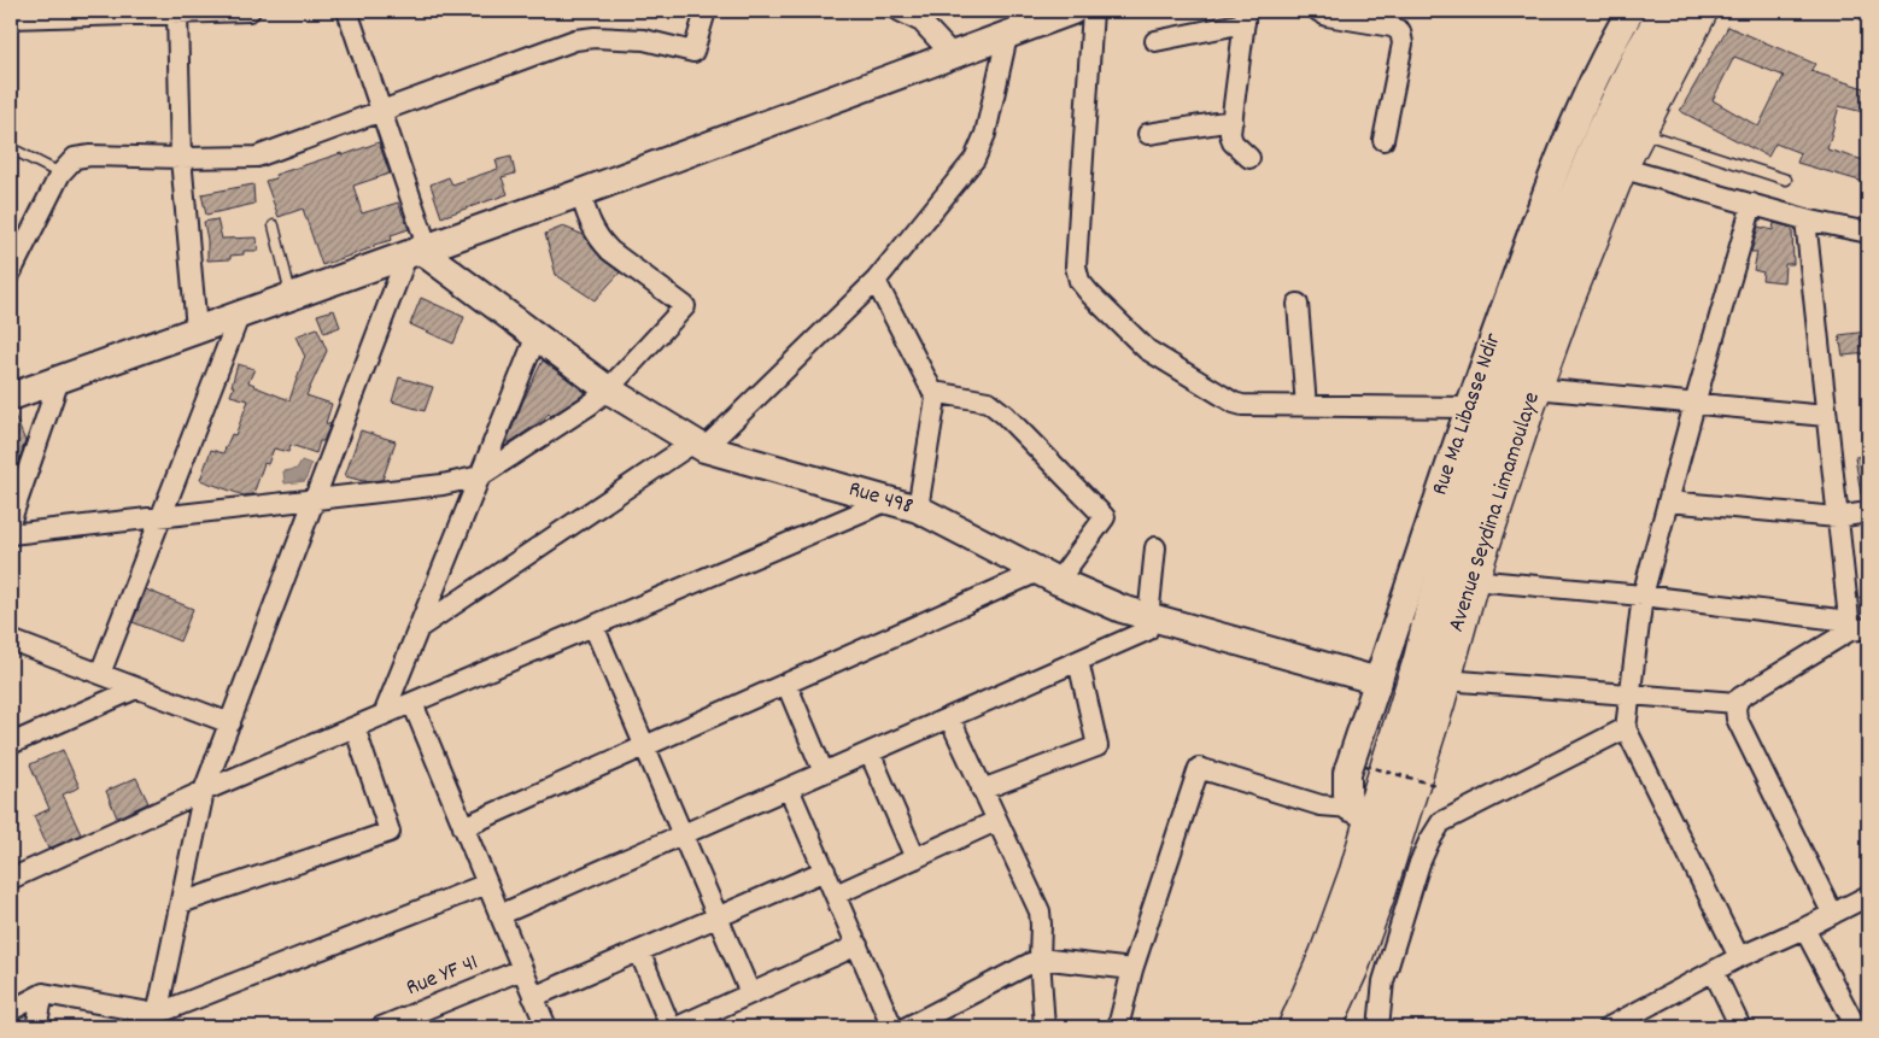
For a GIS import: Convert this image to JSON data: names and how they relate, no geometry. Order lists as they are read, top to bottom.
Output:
{
  "streets": {
    "highway": ["Avenue Seydina Limamoulaye"],
    "street": ["Rue Ma Libasse Ndir", "Rue 498", "Rue YF 41"]
  },
  "crossings": [
    ["Rue Ma Libasse Ndir", "Rue 498"],
    ["Rue Ma Libasse Ndir", "Avenue Seydina Limamoulaye"]
  ]
}
